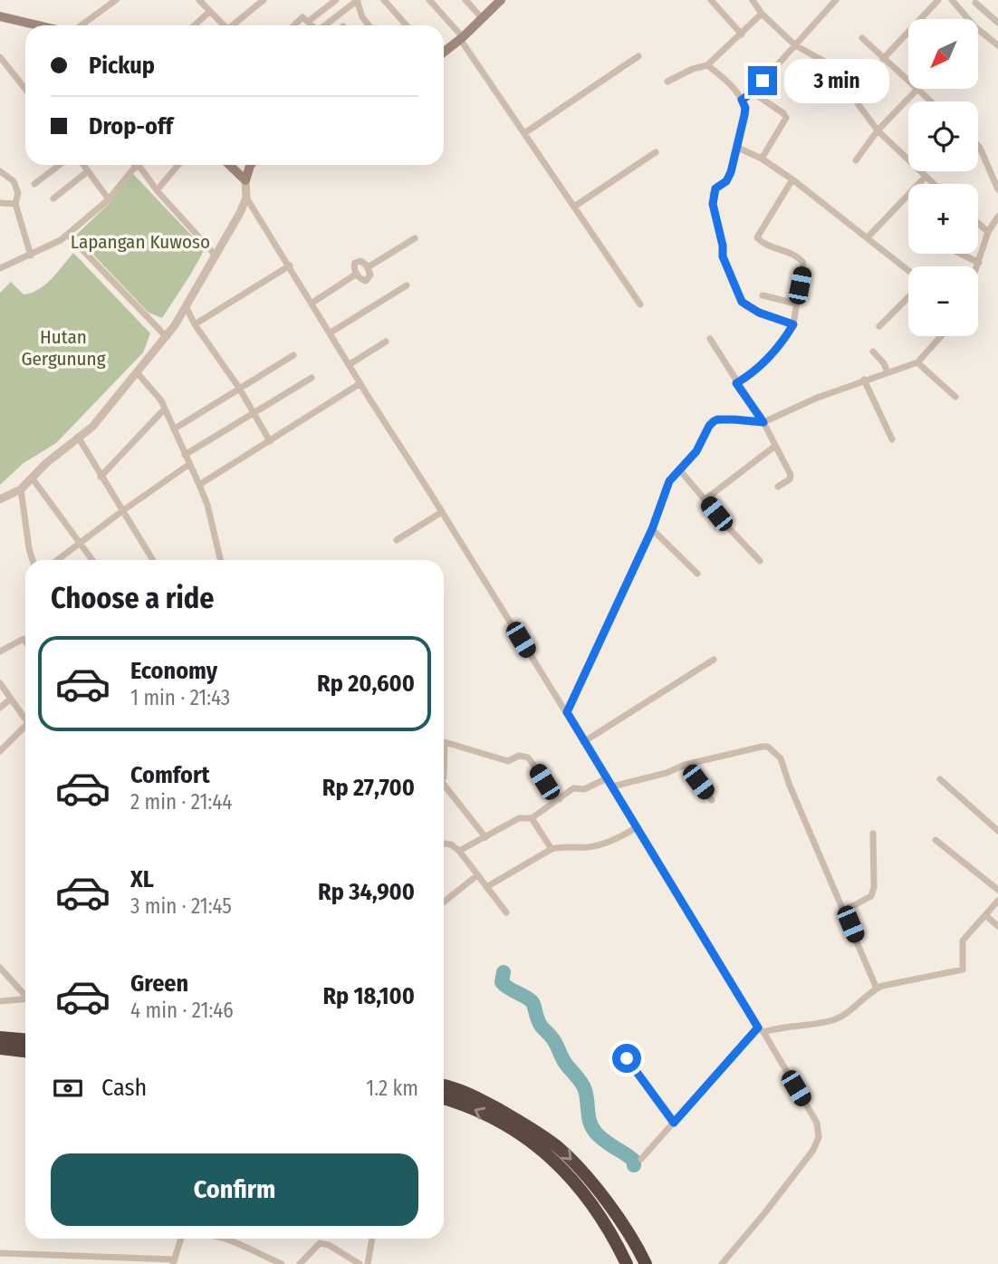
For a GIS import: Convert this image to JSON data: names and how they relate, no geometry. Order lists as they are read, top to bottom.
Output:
{
  "parks": ["Lapangan Kuwoso", "Hutan Gergunung"],
  "north": "bottom left",
  "page": {
    "map_buttons": ["+", "−"],
    "banner": ["Pickup", "Drop-off"],
    "bubble": "3 min",
    "heading": "Choose a ride",
    "list": [
      {
        "name": "Economy",
        "note": "1 min · 21:43",
        "value": "Rp 20,600"
      },
      {
        "name": "Comfort",
        "note": "2 min · 21:44",
        "value": "Rp 27,700"
      },
      {
        "name": "XL",
        "note": "3 min · 21:45",
        "value": "Rp 34,900"
      },
      {
        "name": "Green",
        "note": "4 min · 21:46",
        "value": "Rp 18,100"
      }
    ],
    "pay": ["Cash", "1.2 km"],
    "buttons": "Confirm"
  }
}
